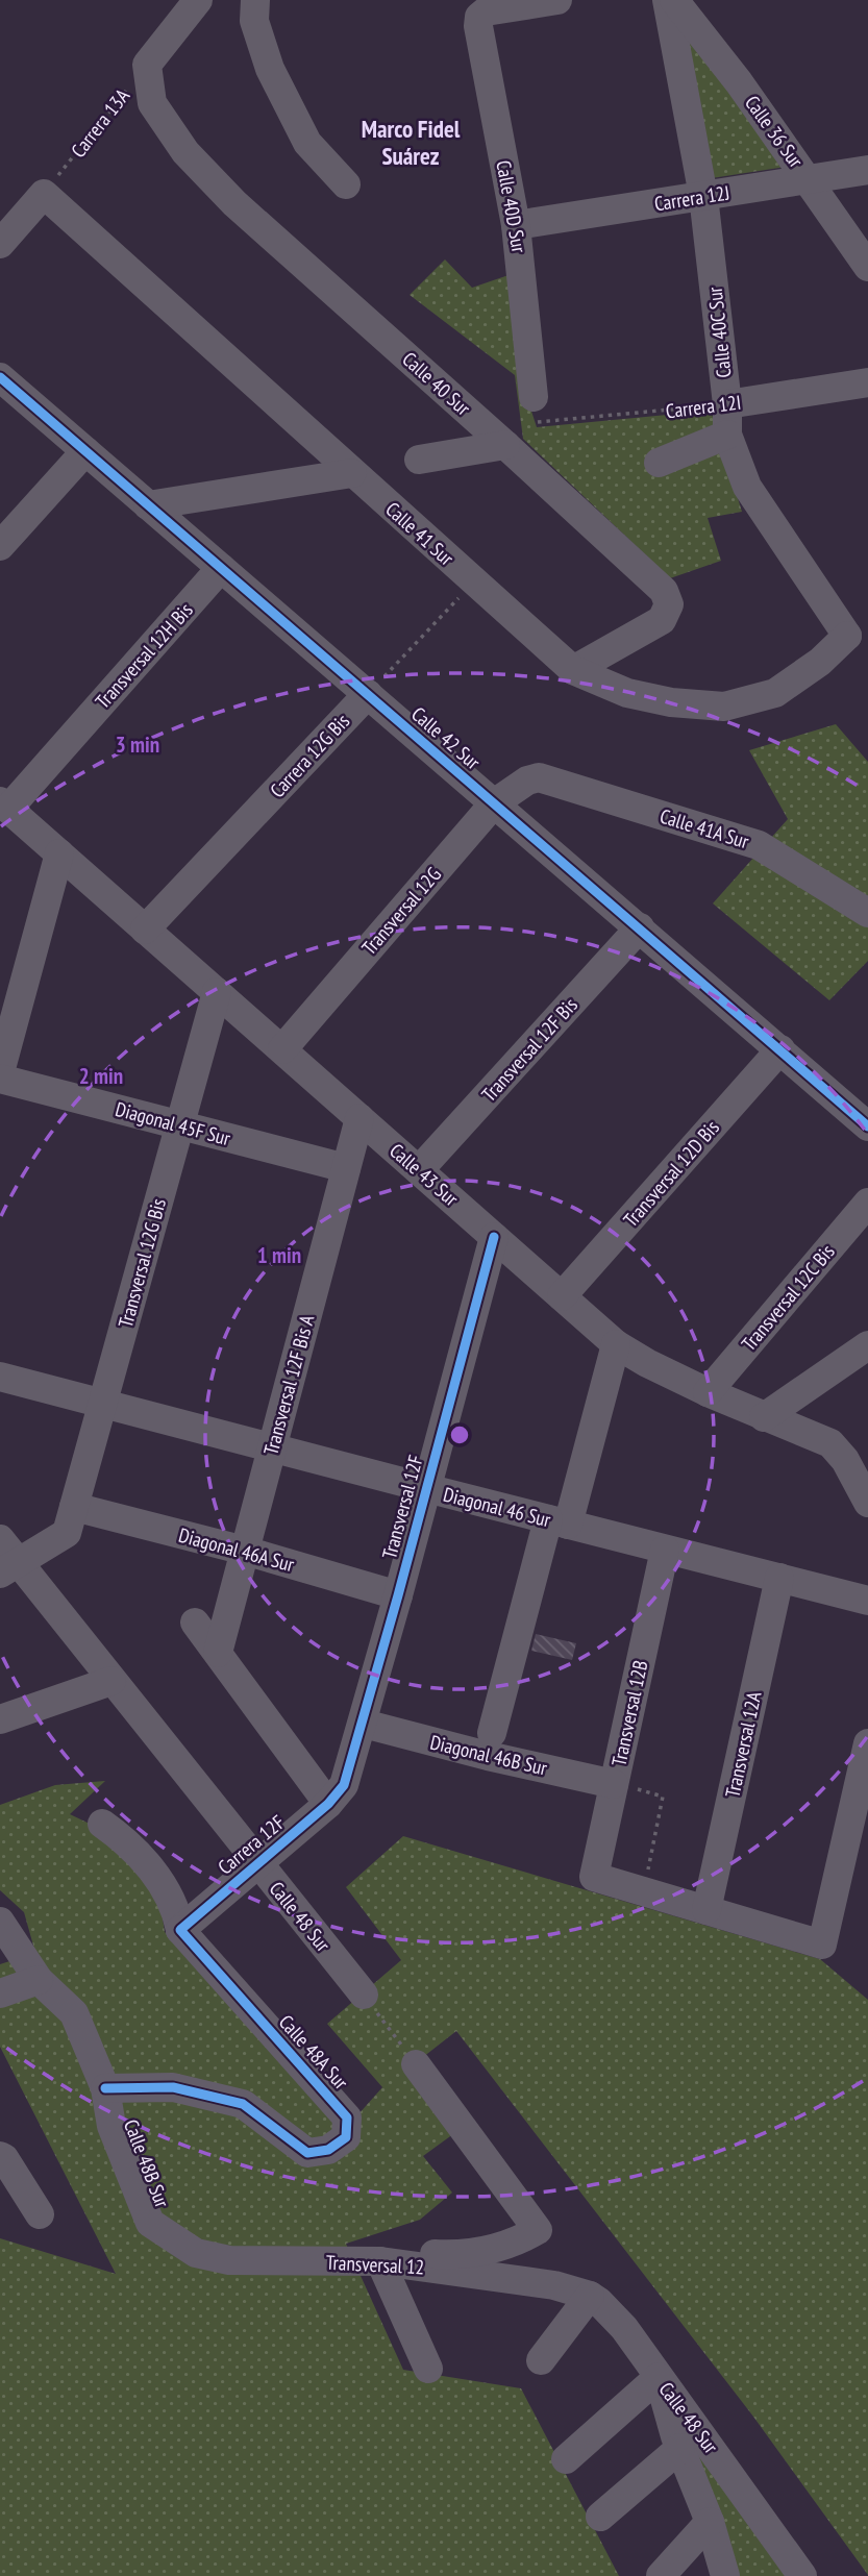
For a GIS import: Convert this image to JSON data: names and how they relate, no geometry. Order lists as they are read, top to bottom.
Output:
{
  "streets": {
    "street": [
      "Calle 36 Sur",
      "Carrera 12J",
      "Calle 40D Sur",
      "Calle 40C Sur",
      "Calle 40 Sur",
      "Carrera 12I",
      "Calle 41 Sur",
      "Transversal 12H Bis",
      "Calle 42 Sur",
      "Carrera 12G Bis",
      "Calle 41A Sur",
      "Transversal 12G",
      "Transversal 12F Bis",
      "Diagonal 45F Sur",
      "Transversal 12D Bis",
      "Calle 43 Sur",
      "Transversal 12G Bis",
      "Transversal 12C Bis",
      "Transversal 12F Bis A",
      "Transversal 12F",
      "Diagonal 46 Sur",
      "Diagonal 46A Sur",
      "Transversal 12B",
      "Transversal 12A",
      "Diagonal 46B Sur",
      "Carrera 12F",
      "Calle 48 Sur",
      "Calle 48A Sur",
      "Calle 48B Sur",
      "Transversal 12"
    ],
    "path": ["Carrera 13A"]
  },
  "crossings": [
    ["Carrera 13A", "Calle 40 Sur"],
    ["Carrera 13A", "Calle 41 Sur"],
    ["Calle 36 Sur", "Carrera 12J"],
    ["Carrera 12J", "Calle 40D Sur"],
    ["Carrera 12J", "Calle 40C Sur"],
    ["Calle 40D Sur", "Carrera 12I"],
    ["Calle 40C Sur", "Carrera 12I"],
    ["Calle 40C Sur", "Calle 41 Sur"],
    ["Calle 40 Sur", "Calle 41 Sur"],
    ["Transversal 12H Bis", "Calle 42 Sur"],
    ["Transversal 12H Bis", "Calle 43 Sur"],
    ["Calle 42 Sur", "Carrera 12G Bis"],
    ["Calle 42 Sur", "Transversal 12G"],
    ["Calle 42 Sur", "Transversal 12F Bis"],
    ["Calle 42 Sur", "Transversal 12D Bis"],
    ["Carrera 12G Bis", "Calle 43 Sur"],
    ["Calle 41A Sur", "Transversal 12G"],
    ["Transversal 12G", "Calle 43 Sur"],
    ["Transversal 12F Bis", "Calle 43 Sur"],
    ["Diagonal 45F Sur", "Transversal 12G Bis"],
    ["Diagonal 45F Sur", "Transversal 12F Bis A"],
    ["Transversal 12D Bis", "Calle 43 Sur"],
    ["Calle 43 Sur", "Transversal 12G Bis"],
    ["Calle 43 Sur", "Transversal 12C Bis"],
    ["Calle 43 Sur", "Transversal 12F Bis A"],
    ["Calle 43 Sur", "Transversal 12F"],
    ["Transversal 12G Bis", "Diagonal 46 Sur"],
    ["Transversal 12G Bis", "Diagonal 46A Sur"],
    ["Transversal 12F Bis A", "Diagonal 46 Sur"],
    ["Transversal 12F Bis A", "Diagonal 46A Sur"],
    ["Transversal 12F", "Diagonal 46 Sur"],
    ["Transversal 12F", "Diagonal 46A Sur"],
    ["Transversal 12F", "Diagonal 46B Sur"],
    ["Transversal 12F", "Carrera 12F"],
    ["Diagonal 46 Sur", "Transversal 12B"],
    ["Diagonal 46 Sur", "Transversal 12A"],
    ["Transversal 12B", "Diagonal 46B Sur"],
    ["Carrera 12F", "Calle 48 Sur"],
    ["Carrera 12F", "Calle 48A Sur"],
    ["Calle 48 Sur", "Transversal 12"],
    ["Calle 48A Sur", "Calle 48B Sur"],
    ["Calle 48B Sur", "Transversal 12"]
  ],
  "districts": ["Marco Fidel Suárez"],
  "rings": ["3 min", "2 min", "1 min"]
}
